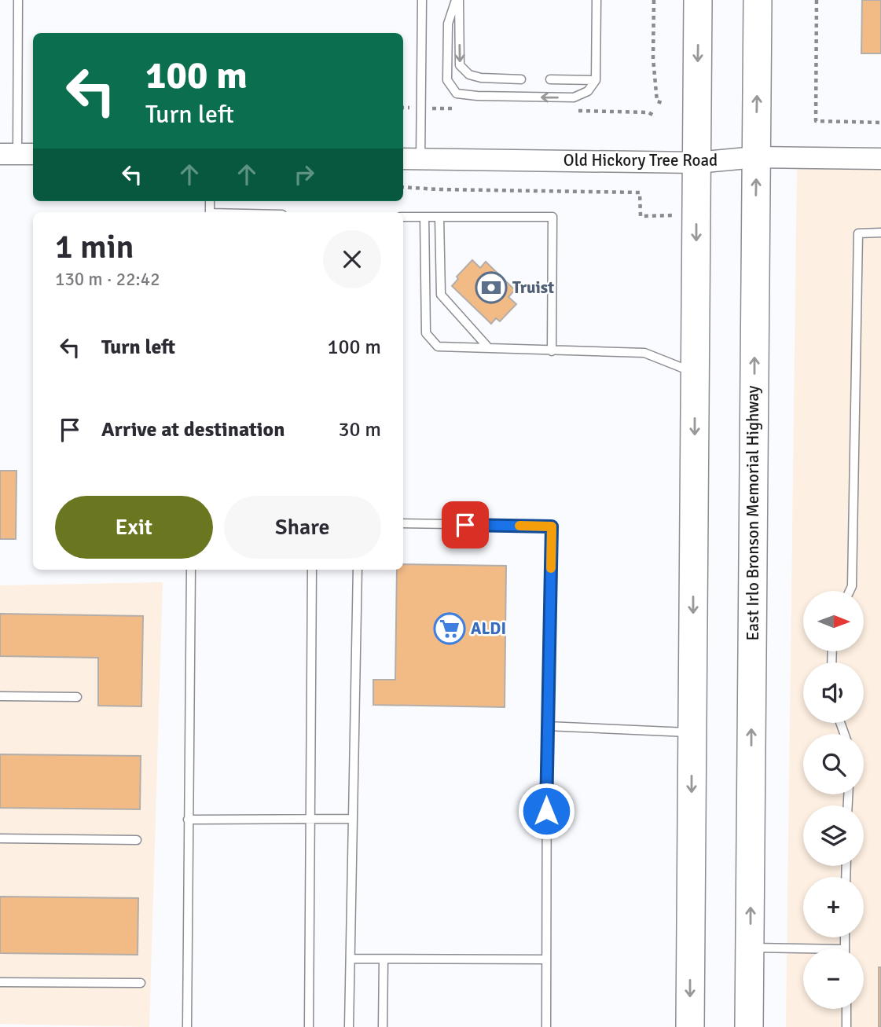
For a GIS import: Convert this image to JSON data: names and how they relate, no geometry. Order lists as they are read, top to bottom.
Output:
{
  "streets": {
    "highway": ["East Irlo Bronson Memorial Highway"],
    "street": ["Old Hickory Tree Road"]
  },
  "crossings": [
    ["Old Hickory Tree Road", "East Irlo Bronson Memorial Highway"]
  ],
  "places": {
    "bank": ["Truist"],
    "supermarket": ["ALDI"]
  },
  "north": "right",
  "page": {
    "turn": ["100 m", "Turn left"],
    "heading": ["1 min", "130 m · 22:42"],
    "list": [
      {
        "name": "Turn left",
        "value": "100 m"
      },
      {
        "name": "Arrive at destination",
        "value": "30 m"
      }
    ],
    "buttons": ["Exit", "Share"],
    "map_buttons": ["+", "−"]
  }
}
